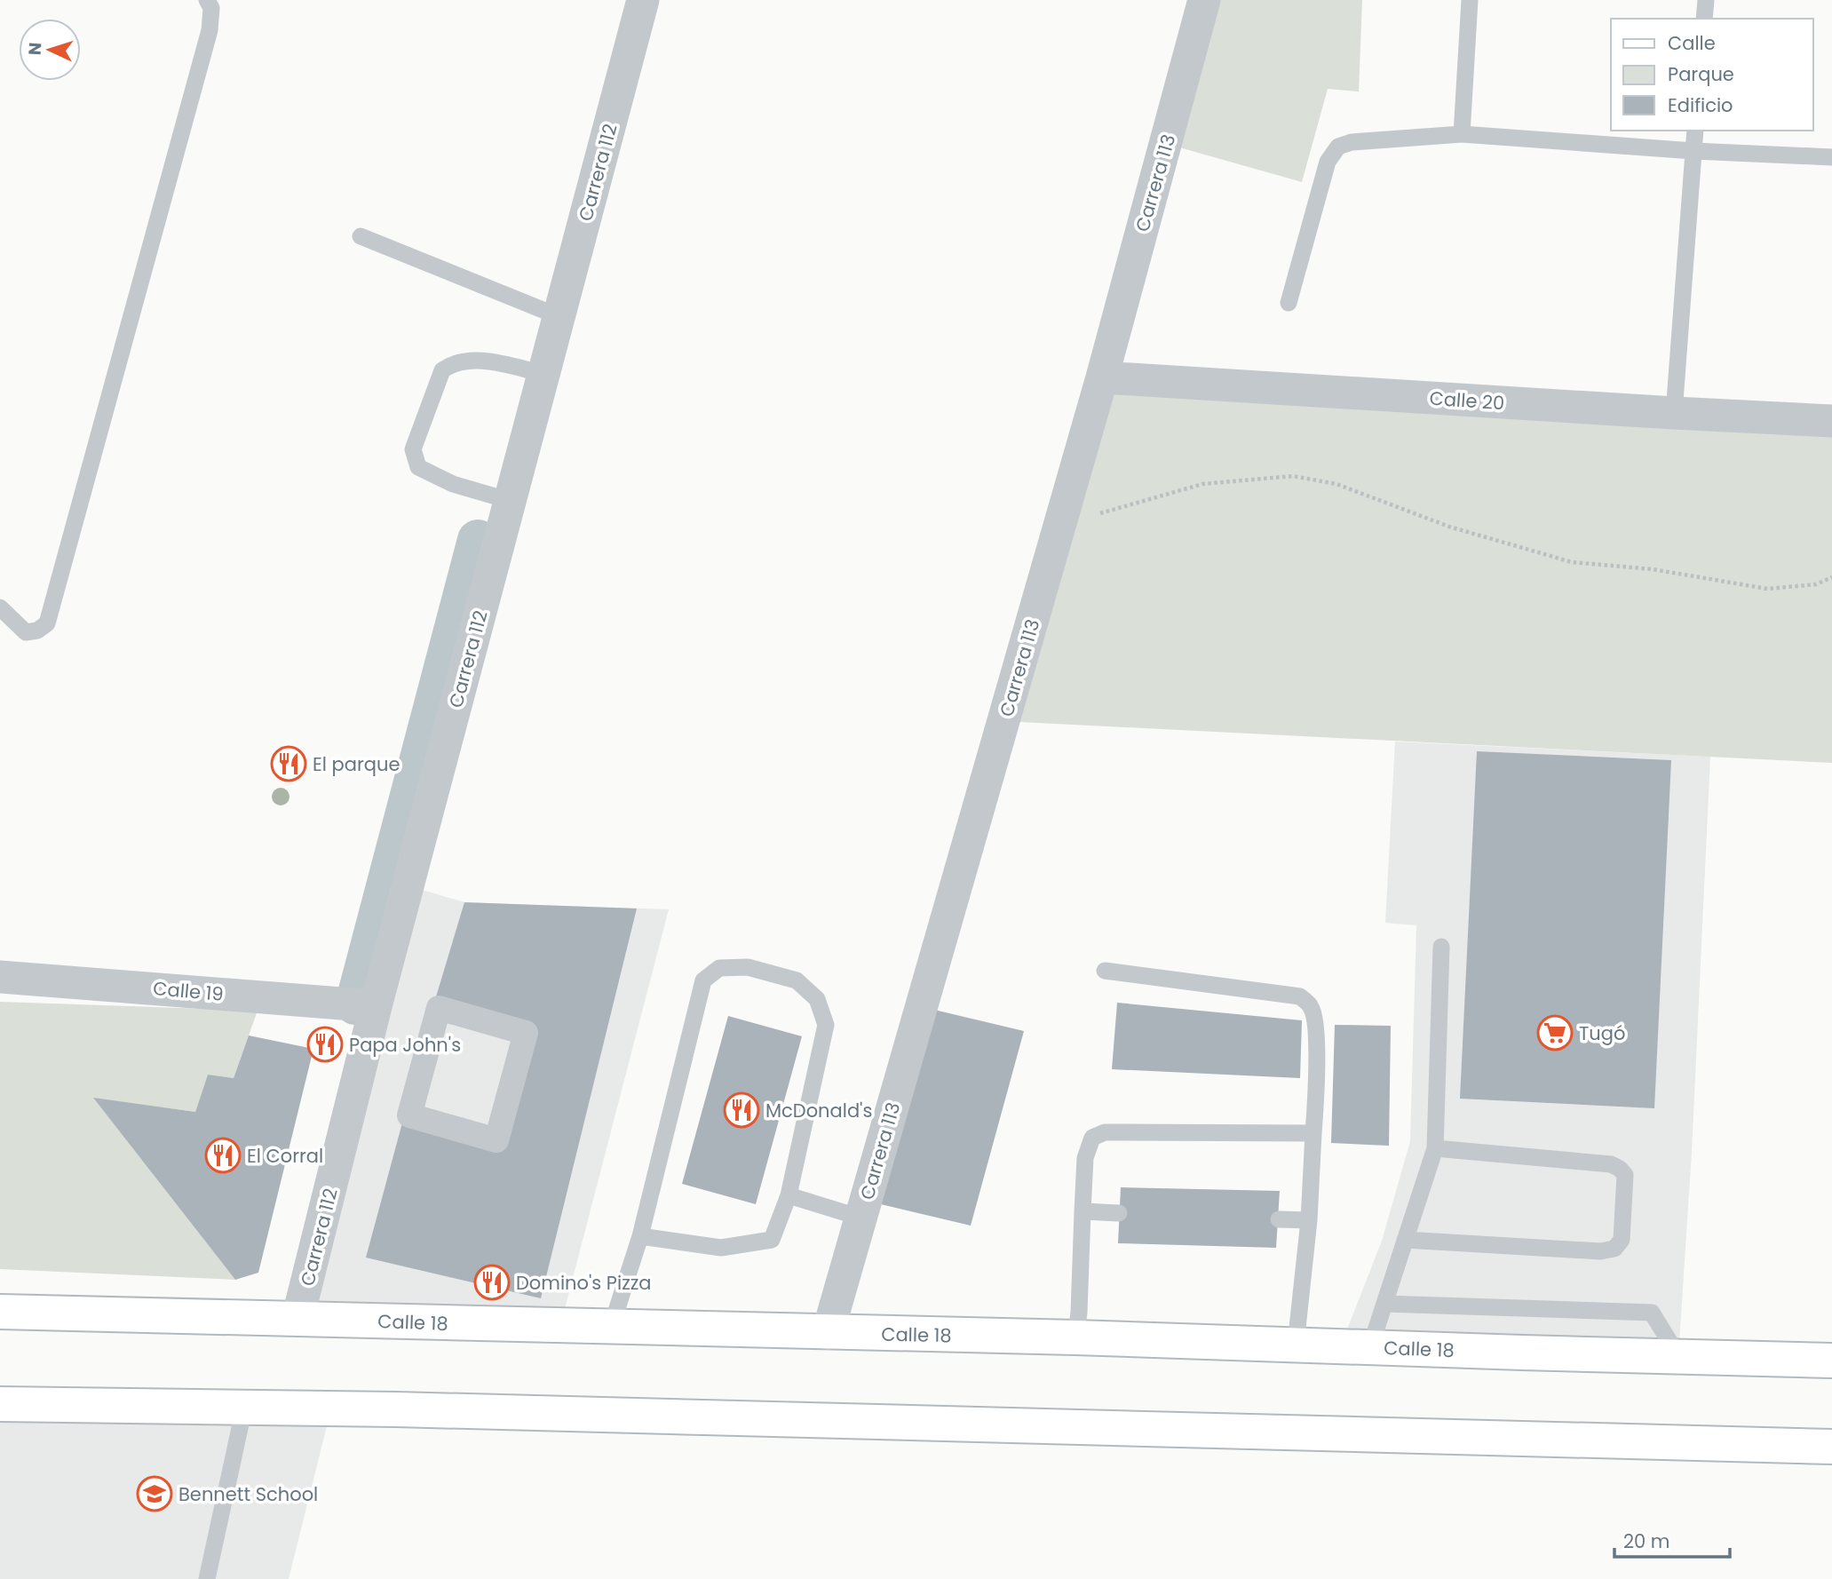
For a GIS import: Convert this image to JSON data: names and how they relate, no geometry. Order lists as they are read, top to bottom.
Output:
{
  "streets": {
    "main road": ["Calle 18"],
    "street": [
      "Carrera 112",
      "Carrera 113",
      "Calle 20",
      "Calle 19"
    ]
  },
  "crossings": [
    ["Carrera 112", "Calle 19"],
    ["Carrera 112", "Calle 18"],
    ["Carrera 113", "Calle 20"],
    ["Carrera 113", "Calle 18"]
  ],
  "places": {
    "restaurant": [
      "El parque",
      "Papa John's",
      "McDonald's",
      "El Corral",
      "Domino's Pizza"
    ],
    "supermarket": ["Tugó"],
    "school or university": ["Bennett School"]
  },
  "legend": ["Calle", "Parque", "Edificio"],
  "scale_bar": "20 m",
  "north": "left"
}
